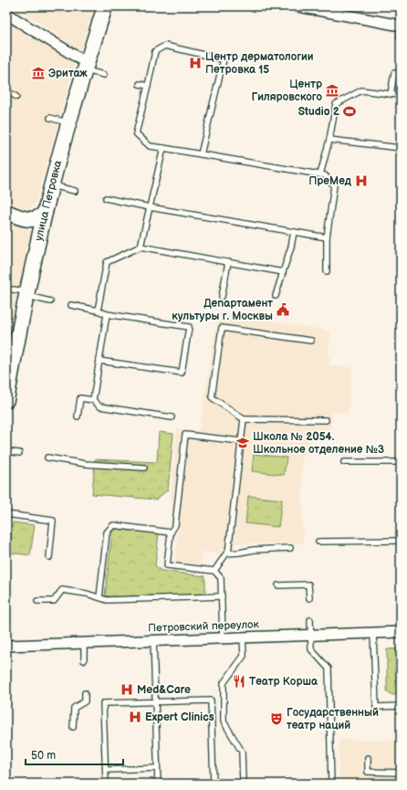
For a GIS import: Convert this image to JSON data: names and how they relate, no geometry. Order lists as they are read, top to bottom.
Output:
{
  "streets": {
    "street": ["улица Петровка", "Петровский переулок"]
  },
  "places": {
    "hospital": [
      "Центр дерматологии Петровка 15",
      "ПреМед",
      "Med&Care",
      "Expert Clinics"
    ],
    "museum": ["Эритаж", "Центр Гиляровского"],
    "sports": ["Studio 2"],
    "public building": ["Департамент культуры г. Москвы"],
    "school or university": ["Школа № 2054. Школьное отделение №3"],
    "restaurant": ["Театр Корша"],
    "theatre": ["Государственный театр наций"]
  },
  "scale_bar": "50 m"
}
